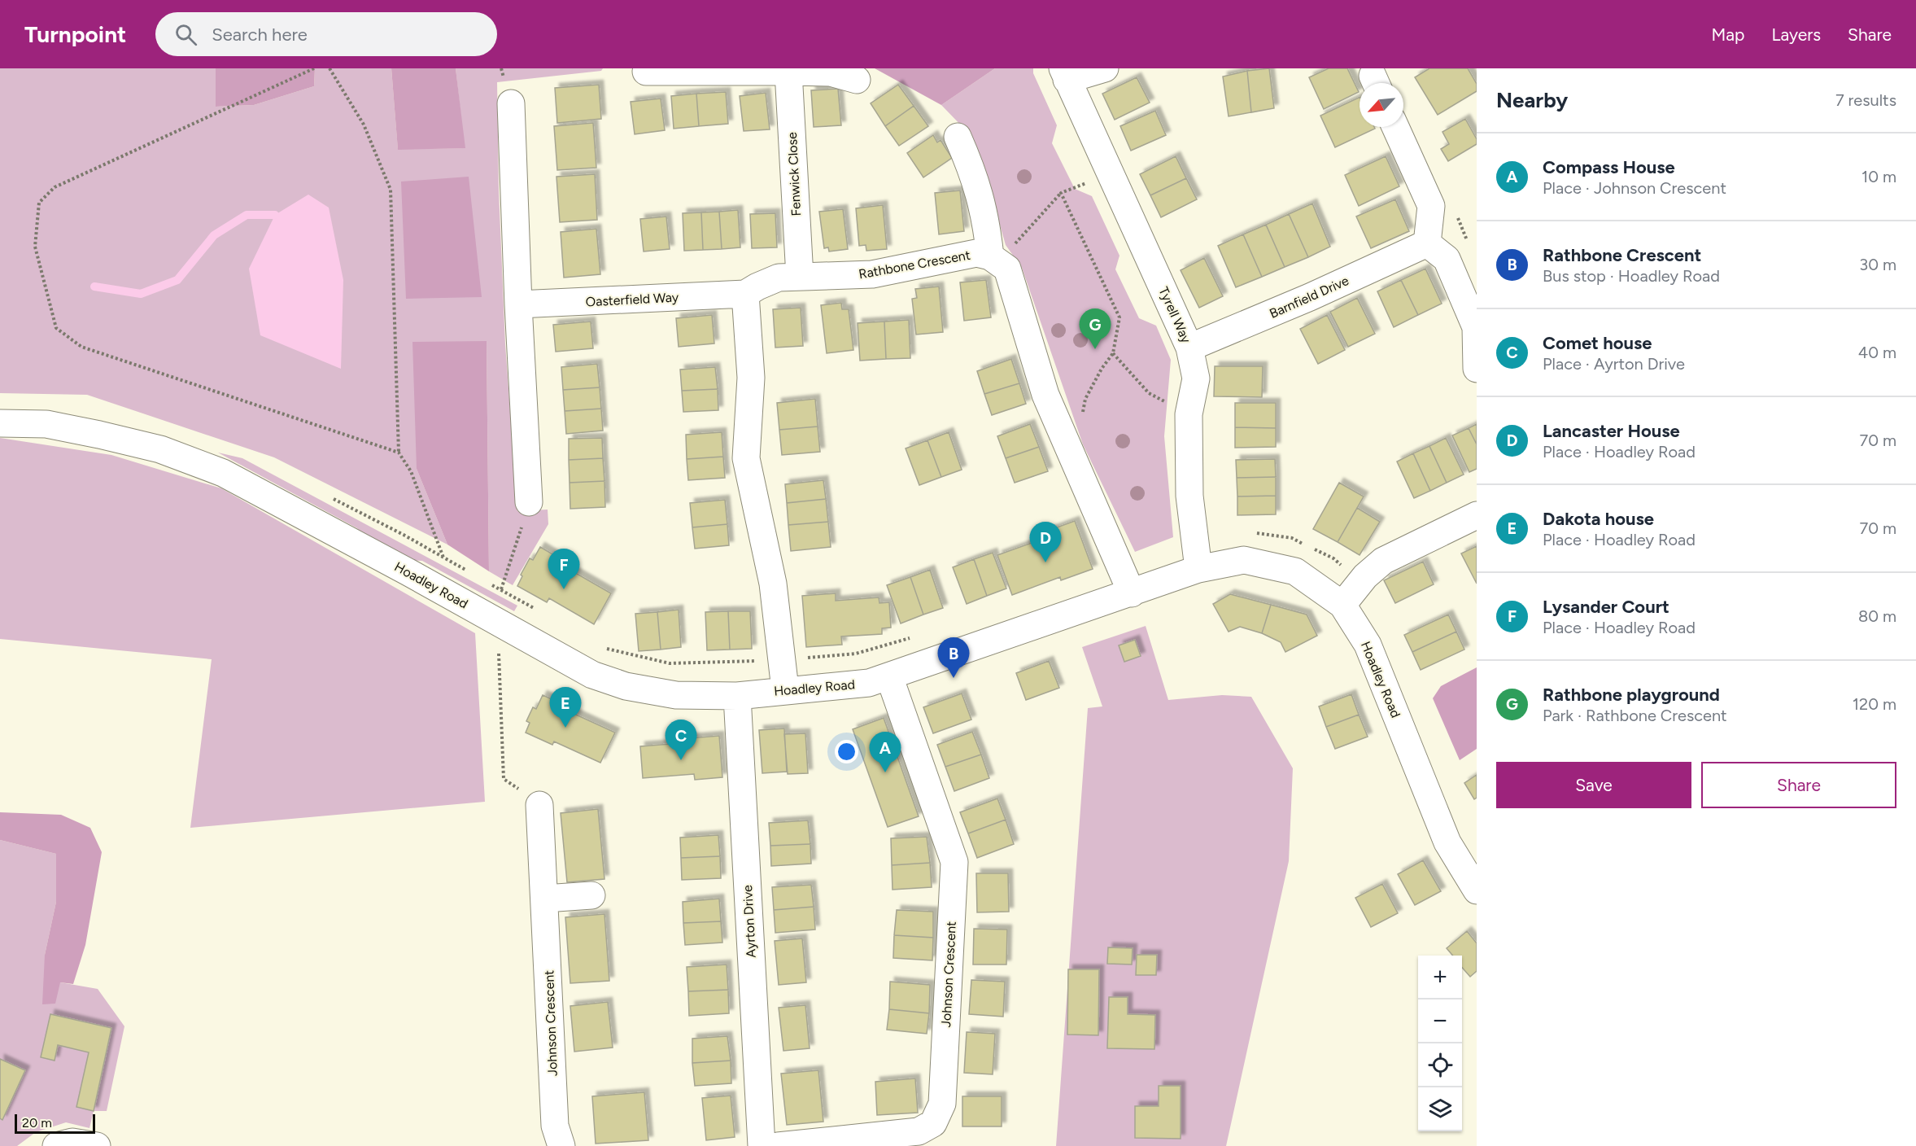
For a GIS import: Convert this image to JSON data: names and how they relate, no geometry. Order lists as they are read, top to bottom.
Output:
{
  "streets": {
    "street": [
      "Fenwick Close",
      "Rathbone Crescent",
      "Barnfield Drive",
      "Oasterfield Way",
      "Tyrell Way",
      "Hoadley Road",
      "Ayrton Drive",
      "Johnson Crescent"
    ]
  },
  "crossings": [
    ["Fenwick Close", "Rathbone Crescent"],
    ["Rathbone Crescent", "Oasterfield Way"],
    ["Rathbone Crescent", "Hoadley Road"],
    ["Barnfield Drive", "Tyrell Way"],
    ["Tyrell Way", "Hoadley Road"],
    ["Hoadley Road", "Ayrton Drive"],
    ["Hoadley Road", "Johnson Crescent"]
  ],
  "scale_bar": "20 m",
  "north": "bottom left",
  "page": {
    "header": "Turnpoint",
    "search": "Search here",
    "nav": ["Map", "Layers", "Share"],
    "heading": ["Nearby", "7 results"],
    "list": [
      {
        "mark": "A",
        "name": "Compass House",
        "note": "Place · Johnson Crescent",
        "value": "10 m"
      },
      {
        "mark": "B",
        "name": "Rathbone Crescent",
        "note": "Bus stop · Hoadley Road",
        "value": "30 m"
      },
      {
        "mark": "C",
        "name": "Comet house",
        "note": "Place · Ayrton Drive",
        "value": "40 m"
      },
      {
        "mark": "D",
        "name": "Lancaster House",
        "note": "Place · Hoadley Road",
        "value": "70 m"
      },
      {
        "mark": "E",
        "name": "Dakota house",
        "note": "Place · Hoadley Road",
        "value": "70 m"
      },
      {
        "mark": "F",
        "name": "Lysander Court",
        "note": "Place · Hoadley Road",
        "value": "80 m"
      },
      {
        "mark": "G",
        "name": "Rathbone playground",
        "note": "Park · Rathbone Crescent",
        "value": "120 m"
      }
    ],
    "pins": [
      "G",
      "D",
      "F",
      "B",
      "E",
      "C",
      "A"
    ],
    "buttons": ["Save", "Share"],
    "map_buttons": ["+", "−"],
    "scale": "20 m"
  }
}
